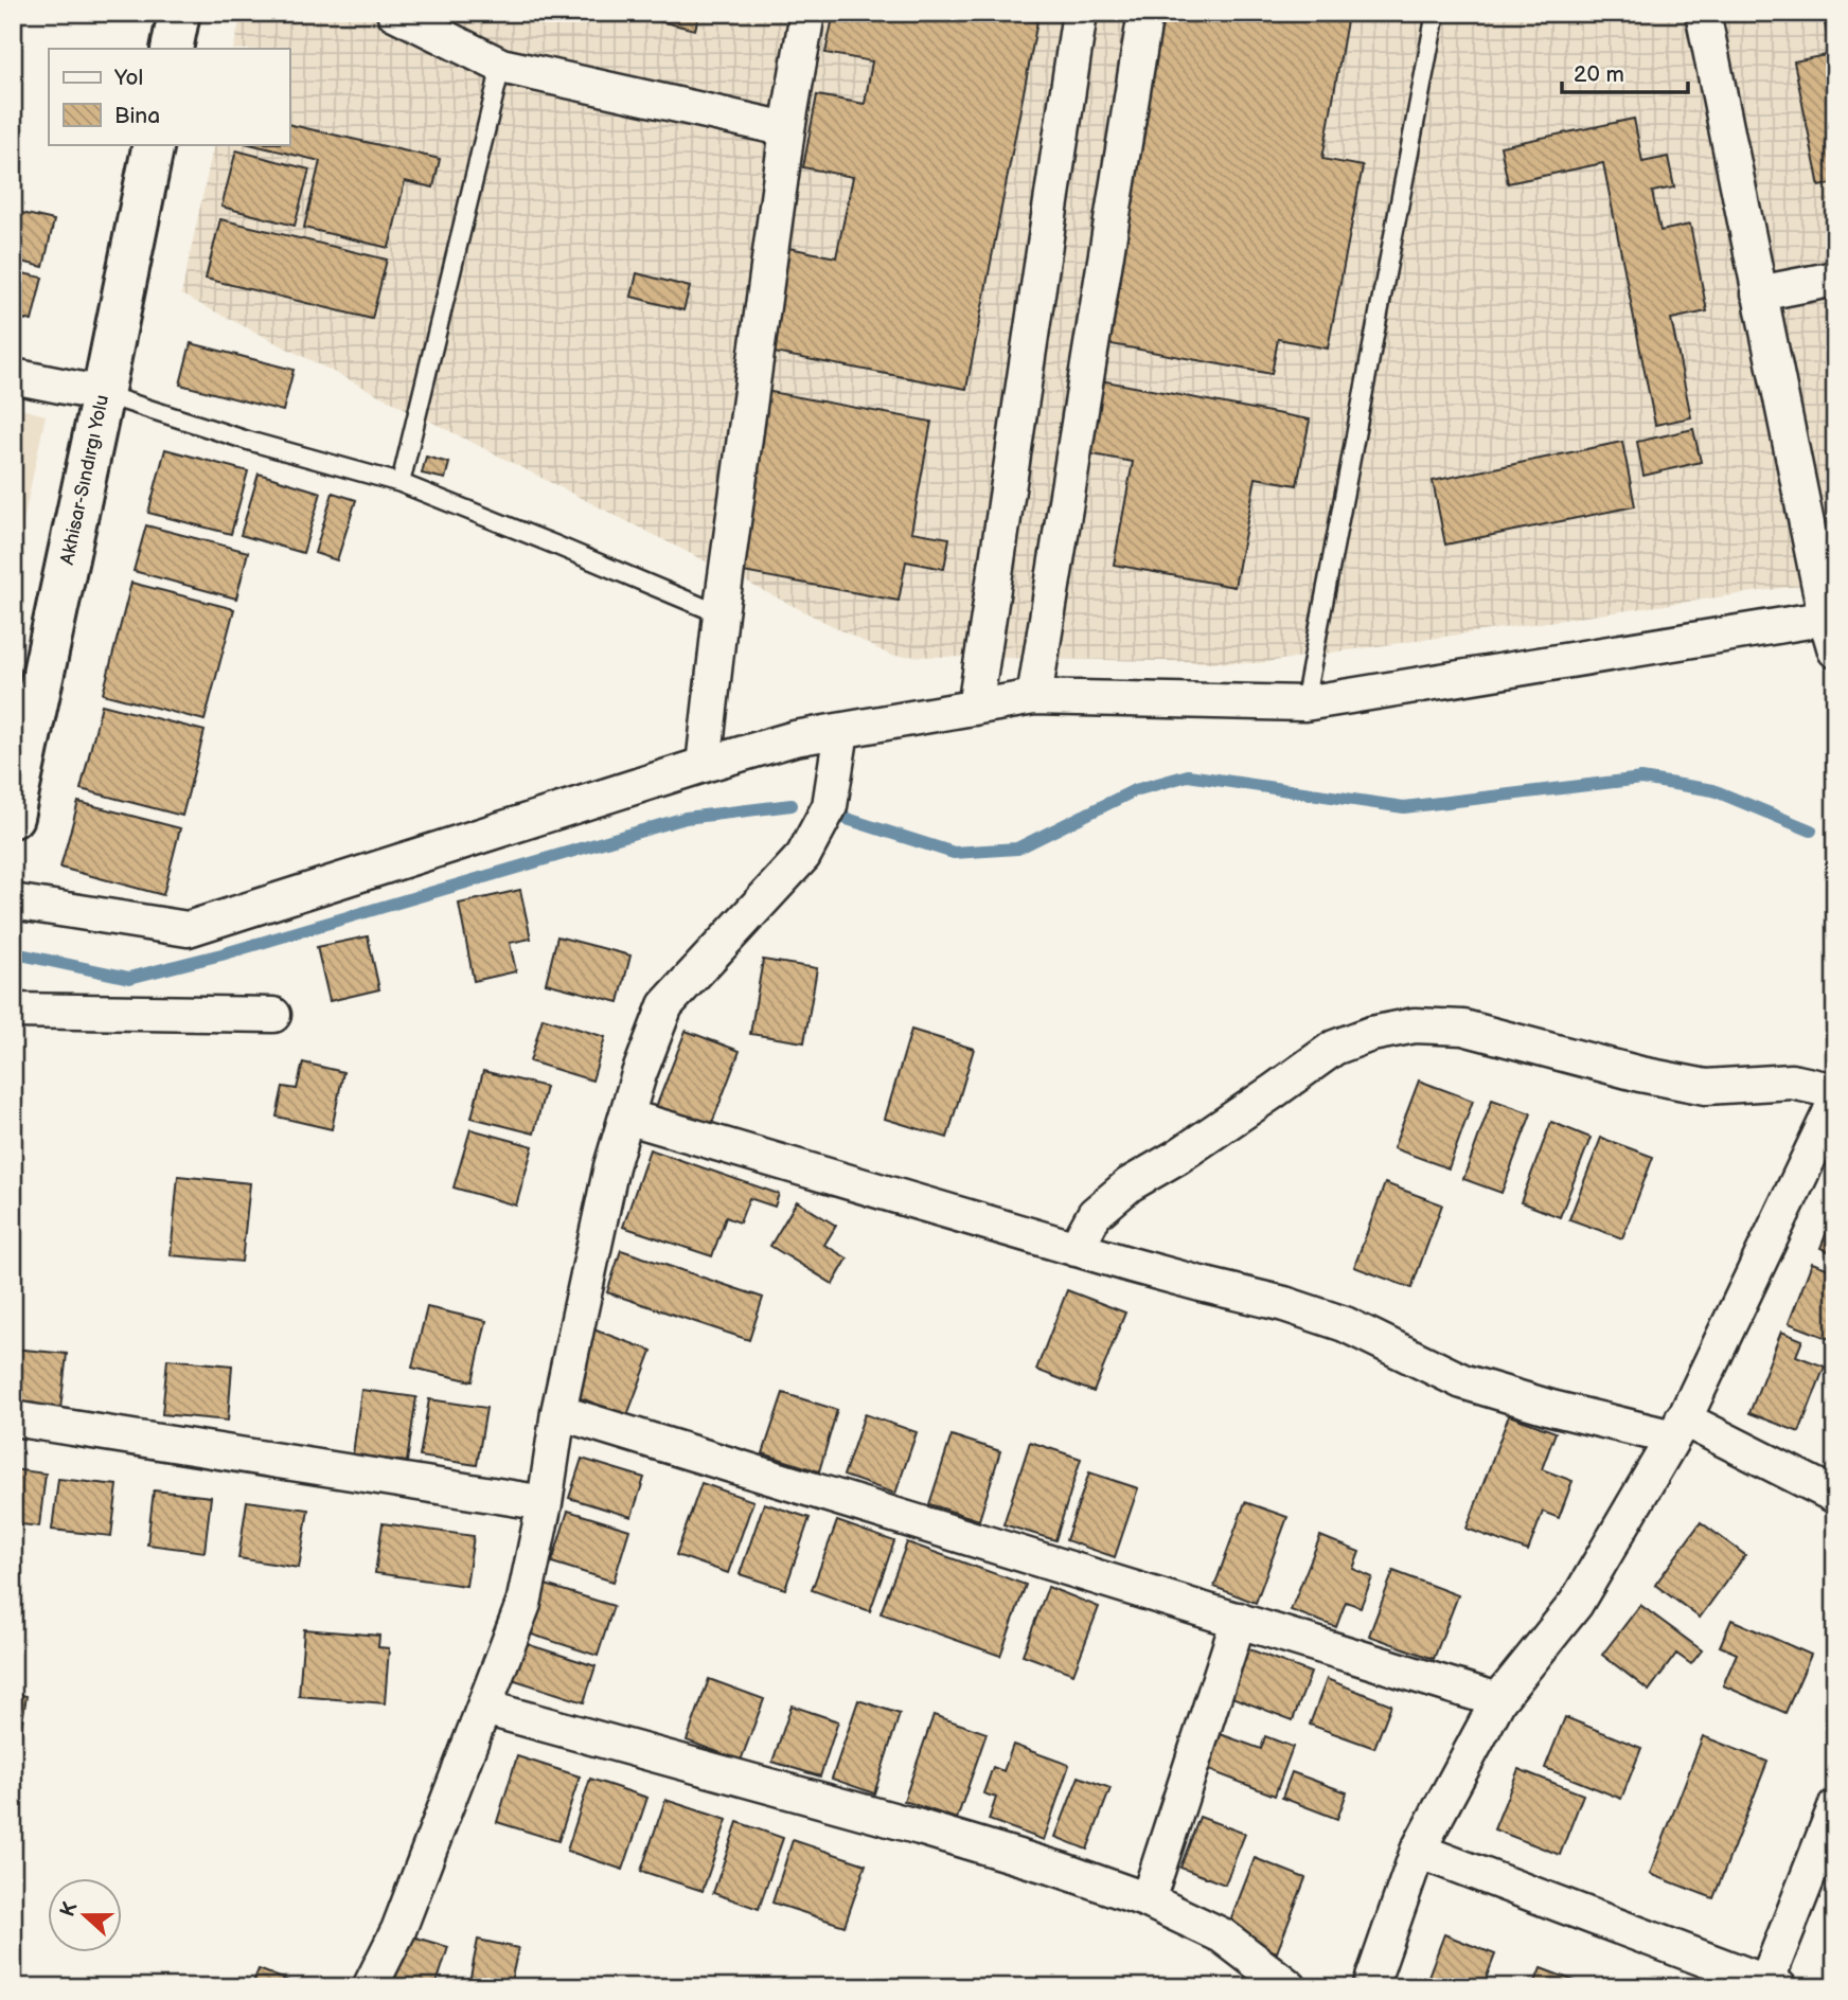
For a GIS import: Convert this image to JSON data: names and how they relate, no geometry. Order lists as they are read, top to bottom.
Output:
{
  "streets": {
    "main road": ["Akhisar-Sındırgı Yolu"]
  },
  "legend": ["Yol", "Bina"],
  "scale_bar": "20 m",
  "north": "left"
}
